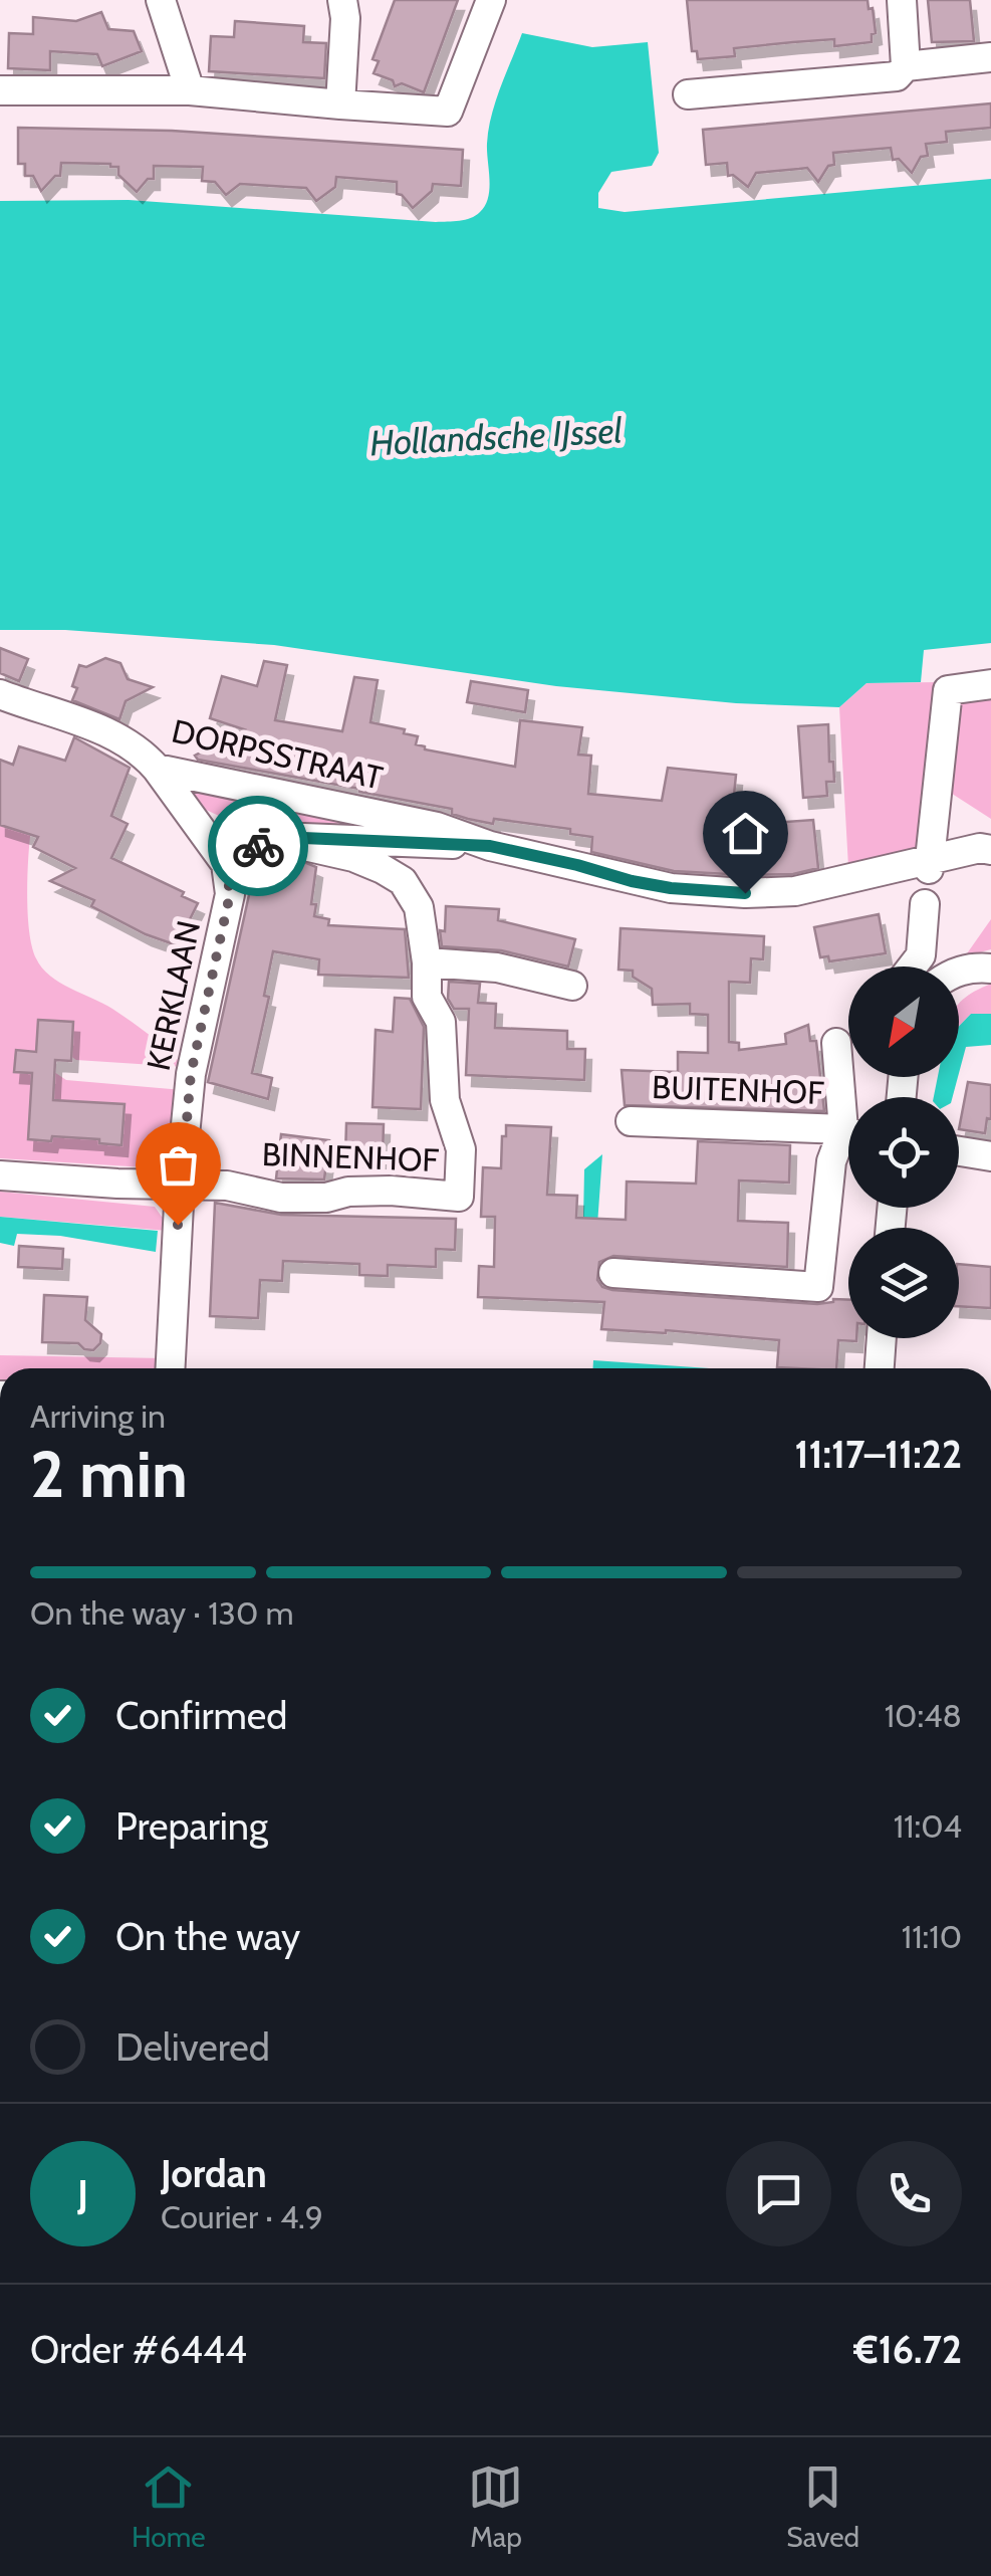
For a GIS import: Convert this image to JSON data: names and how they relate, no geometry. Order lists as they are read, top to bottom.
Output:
{
  "streets": {
    "street": [
      "DORPSSTRAAT",
      "KERKLAAN",
      "BUITENHOF",
      "BINNENHOF"
    ]
  },
  "crossings": [
    ["DORPSSTRAAT", "KERKLAAN"],
    ["DORPSSTRAAT", "BINNENHOF"],
    ["KERKLAAN", "BINNENHOF"]
  ],
  "water": ["Hollandsche IJssel"],
  "north": "bottom left",
  "page": {
    "heading": ["2 min", "Arriving in", "11:17–11:22"],
    "panel": [
      "Jordan",
      "Courier · 4.9",
      "Order #6444",
      "€16.72"
    ],
    "bar": "On the way · 130 m",
    "list": [
      ["Confirmed", "10:48"],
      ["Preparing", "11:04"],
      ["On the way", "11:10"],
      "Delivered"
    ],
    "round": "J",
    "tabs": ["Home", "Map", "Saved"]
  }
}
